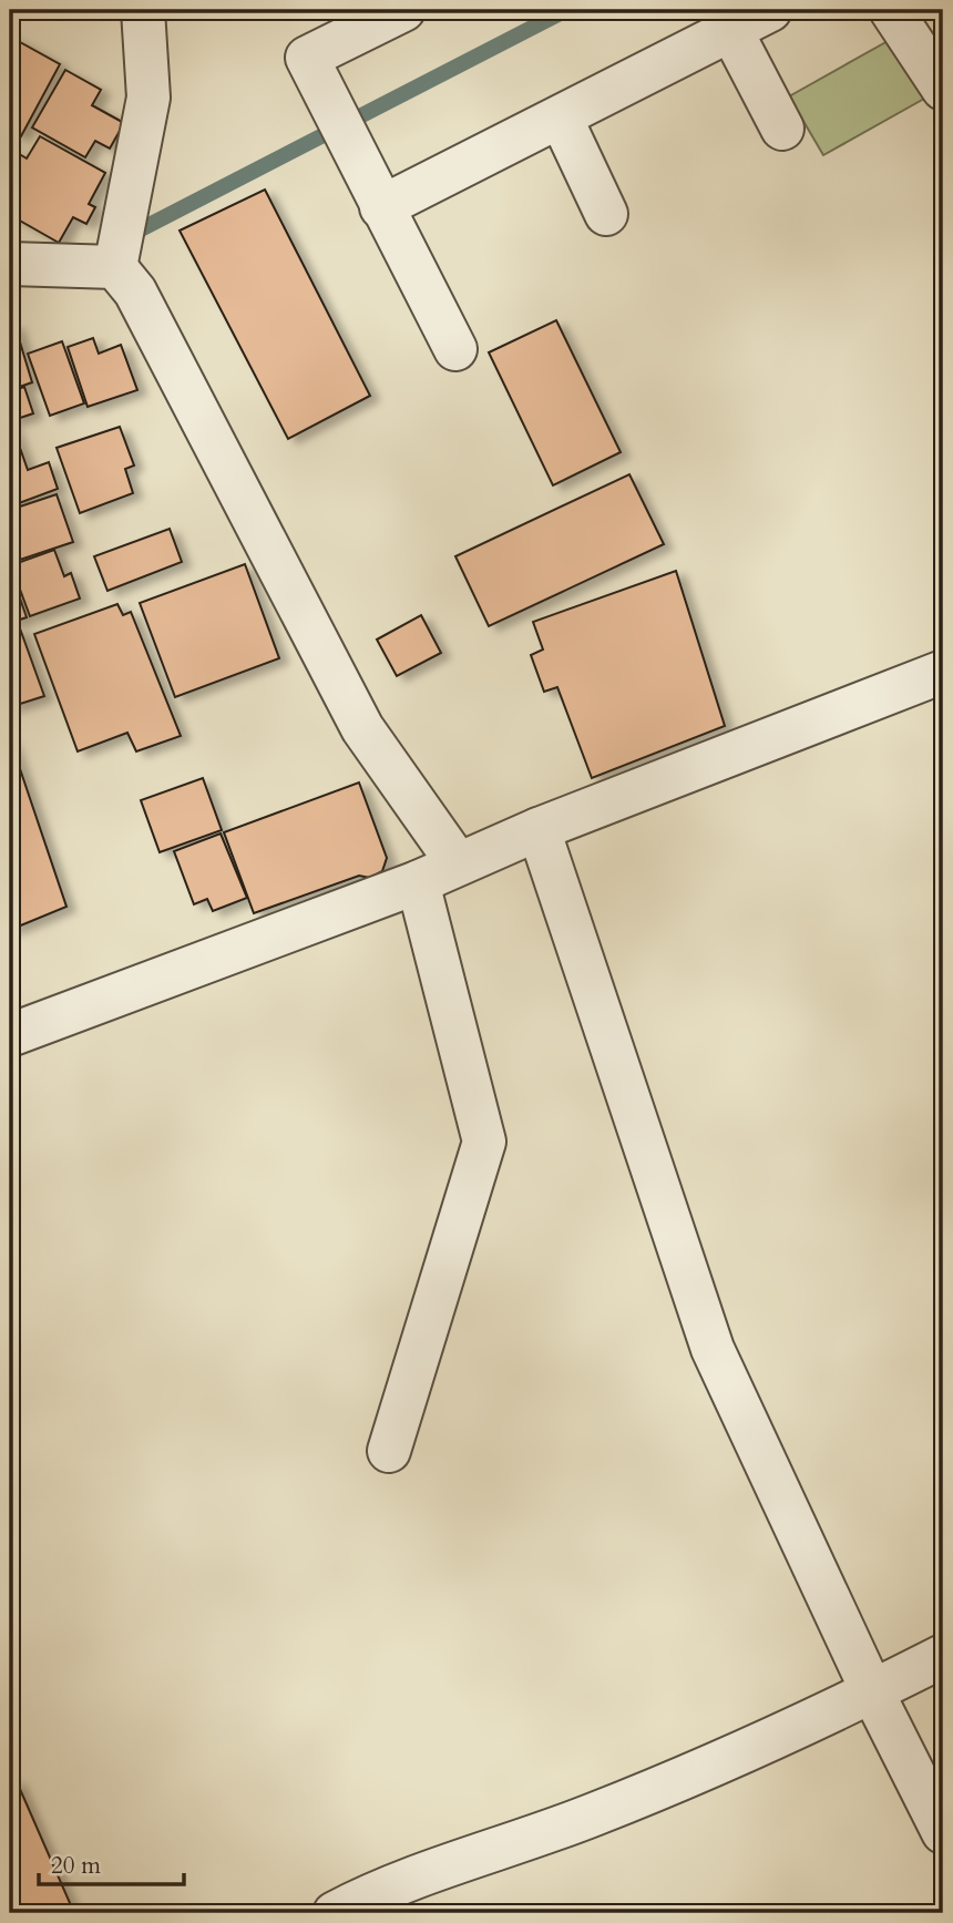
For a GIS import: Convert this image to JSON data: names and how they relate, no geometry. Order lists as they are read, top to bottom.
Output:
{
  "scale_bar": "20 m"
}
